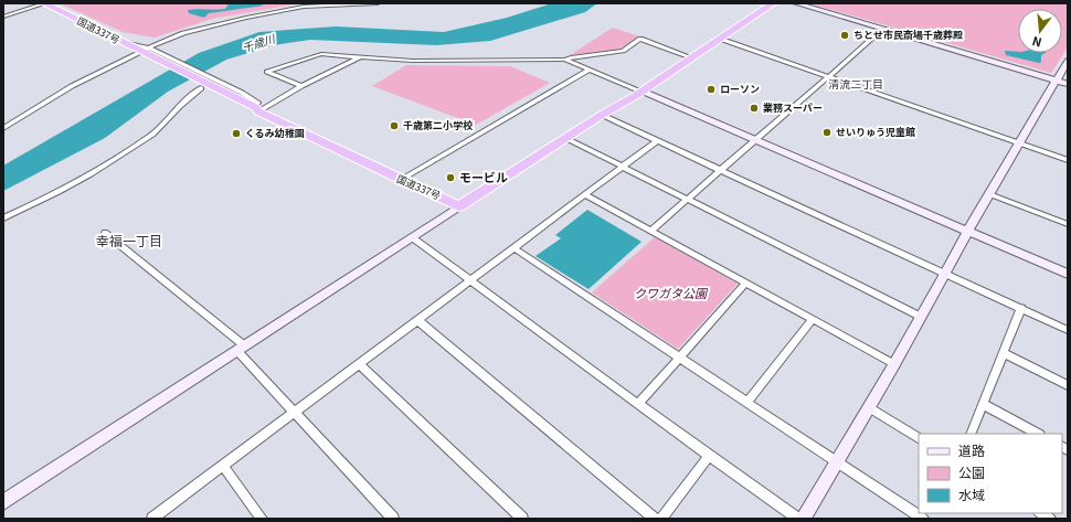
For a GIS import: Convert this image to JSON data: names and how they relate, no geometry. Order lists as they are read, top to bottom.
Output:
{
  "streets": {
    "highway": ["国道337号"]
  },
  "districts": ["清流二丁目", "幸福一丁目"],
  "water": ["千歳川"],
  "parks": ["クワガタ公園"],
  "places": [
    "ちとせ市民斎場千歳葬殿",
    "ローソン",
    "業務スーパー",
    "千歳第二小学校",
    "せいりゅう児童館",
    "くるみ幼稚園",
    "モービル"
  ],
  "legend": ["道路", "公園", "水域"],
  "north": "bottom"
}
